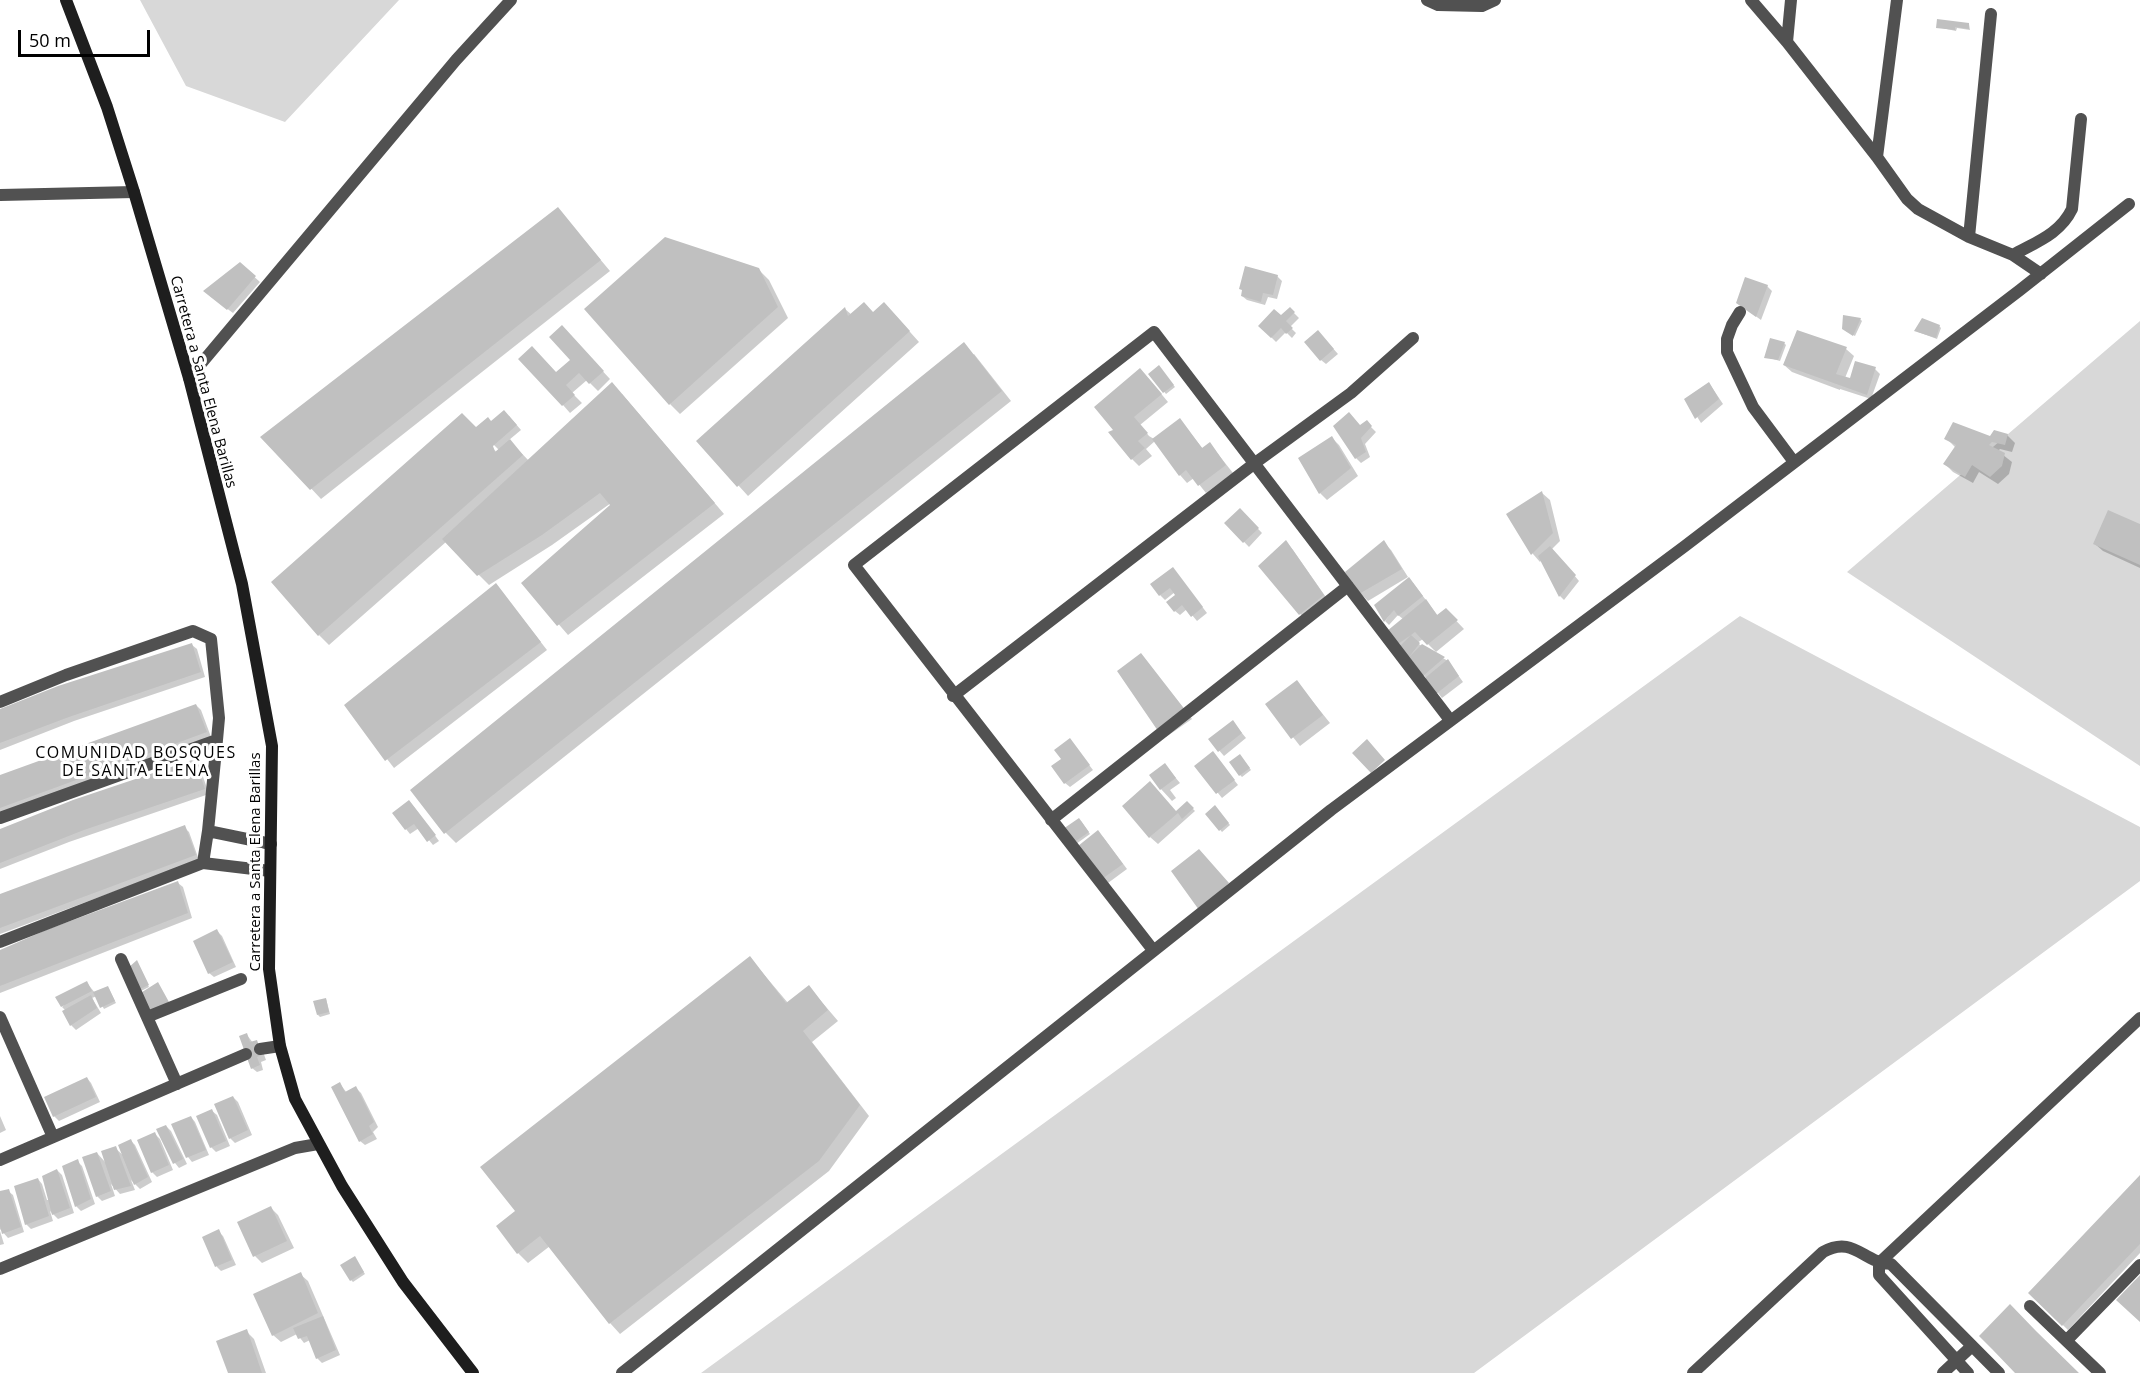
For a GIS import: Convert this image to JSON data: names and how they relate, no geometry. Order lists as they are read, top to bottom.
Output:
{
  "streets": {
    "main road": ["Carretera a Santa Elena Barillas"]
  },
  "districts": ["COMUNIDAD BOSQUES DE SANTA ELENA"],
  "scale_bar": "50 m"
}
